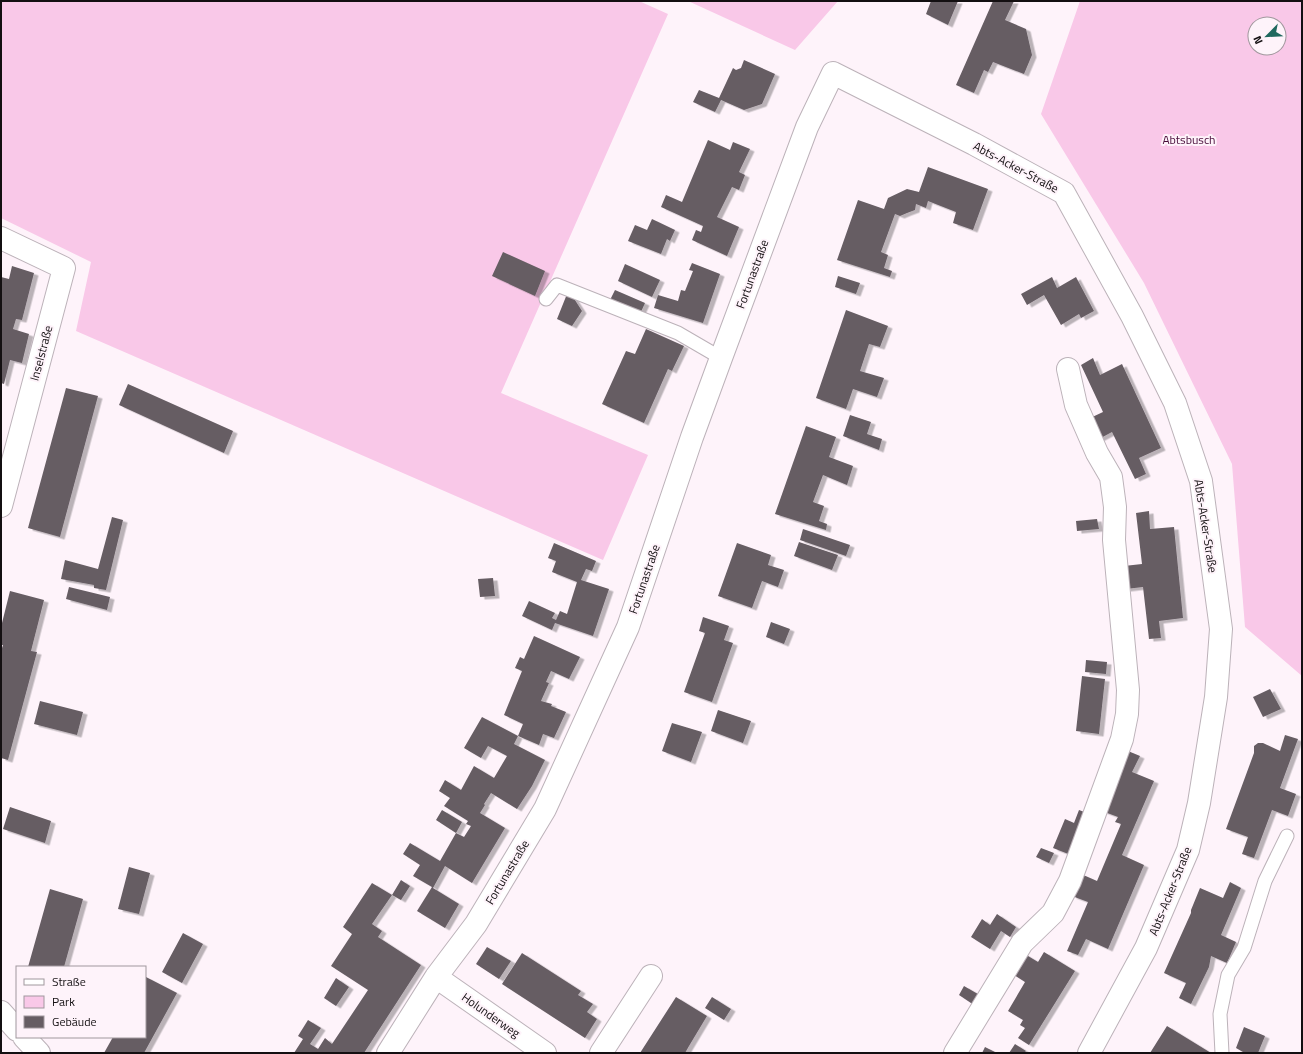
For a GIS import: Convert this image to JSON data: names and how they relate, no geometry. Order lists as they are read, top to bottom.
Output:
{
  "streets": {
    "street": [
      "Abts-Acker-Straße",
      "Fortunastraße",
      "Inselstraße",
      "Holunderweg"
    ]
  },
  "crossings": [
    ["Abts-Acker-Straße", "Fortunastraße"],
    ["Fortunastraße", "Holunderweg"]
  ],
  "parks": ["Abtsbusch"],
  "legend": ["Straße", "Park", "Gebäude"],
  "north": "bottom left"
}
